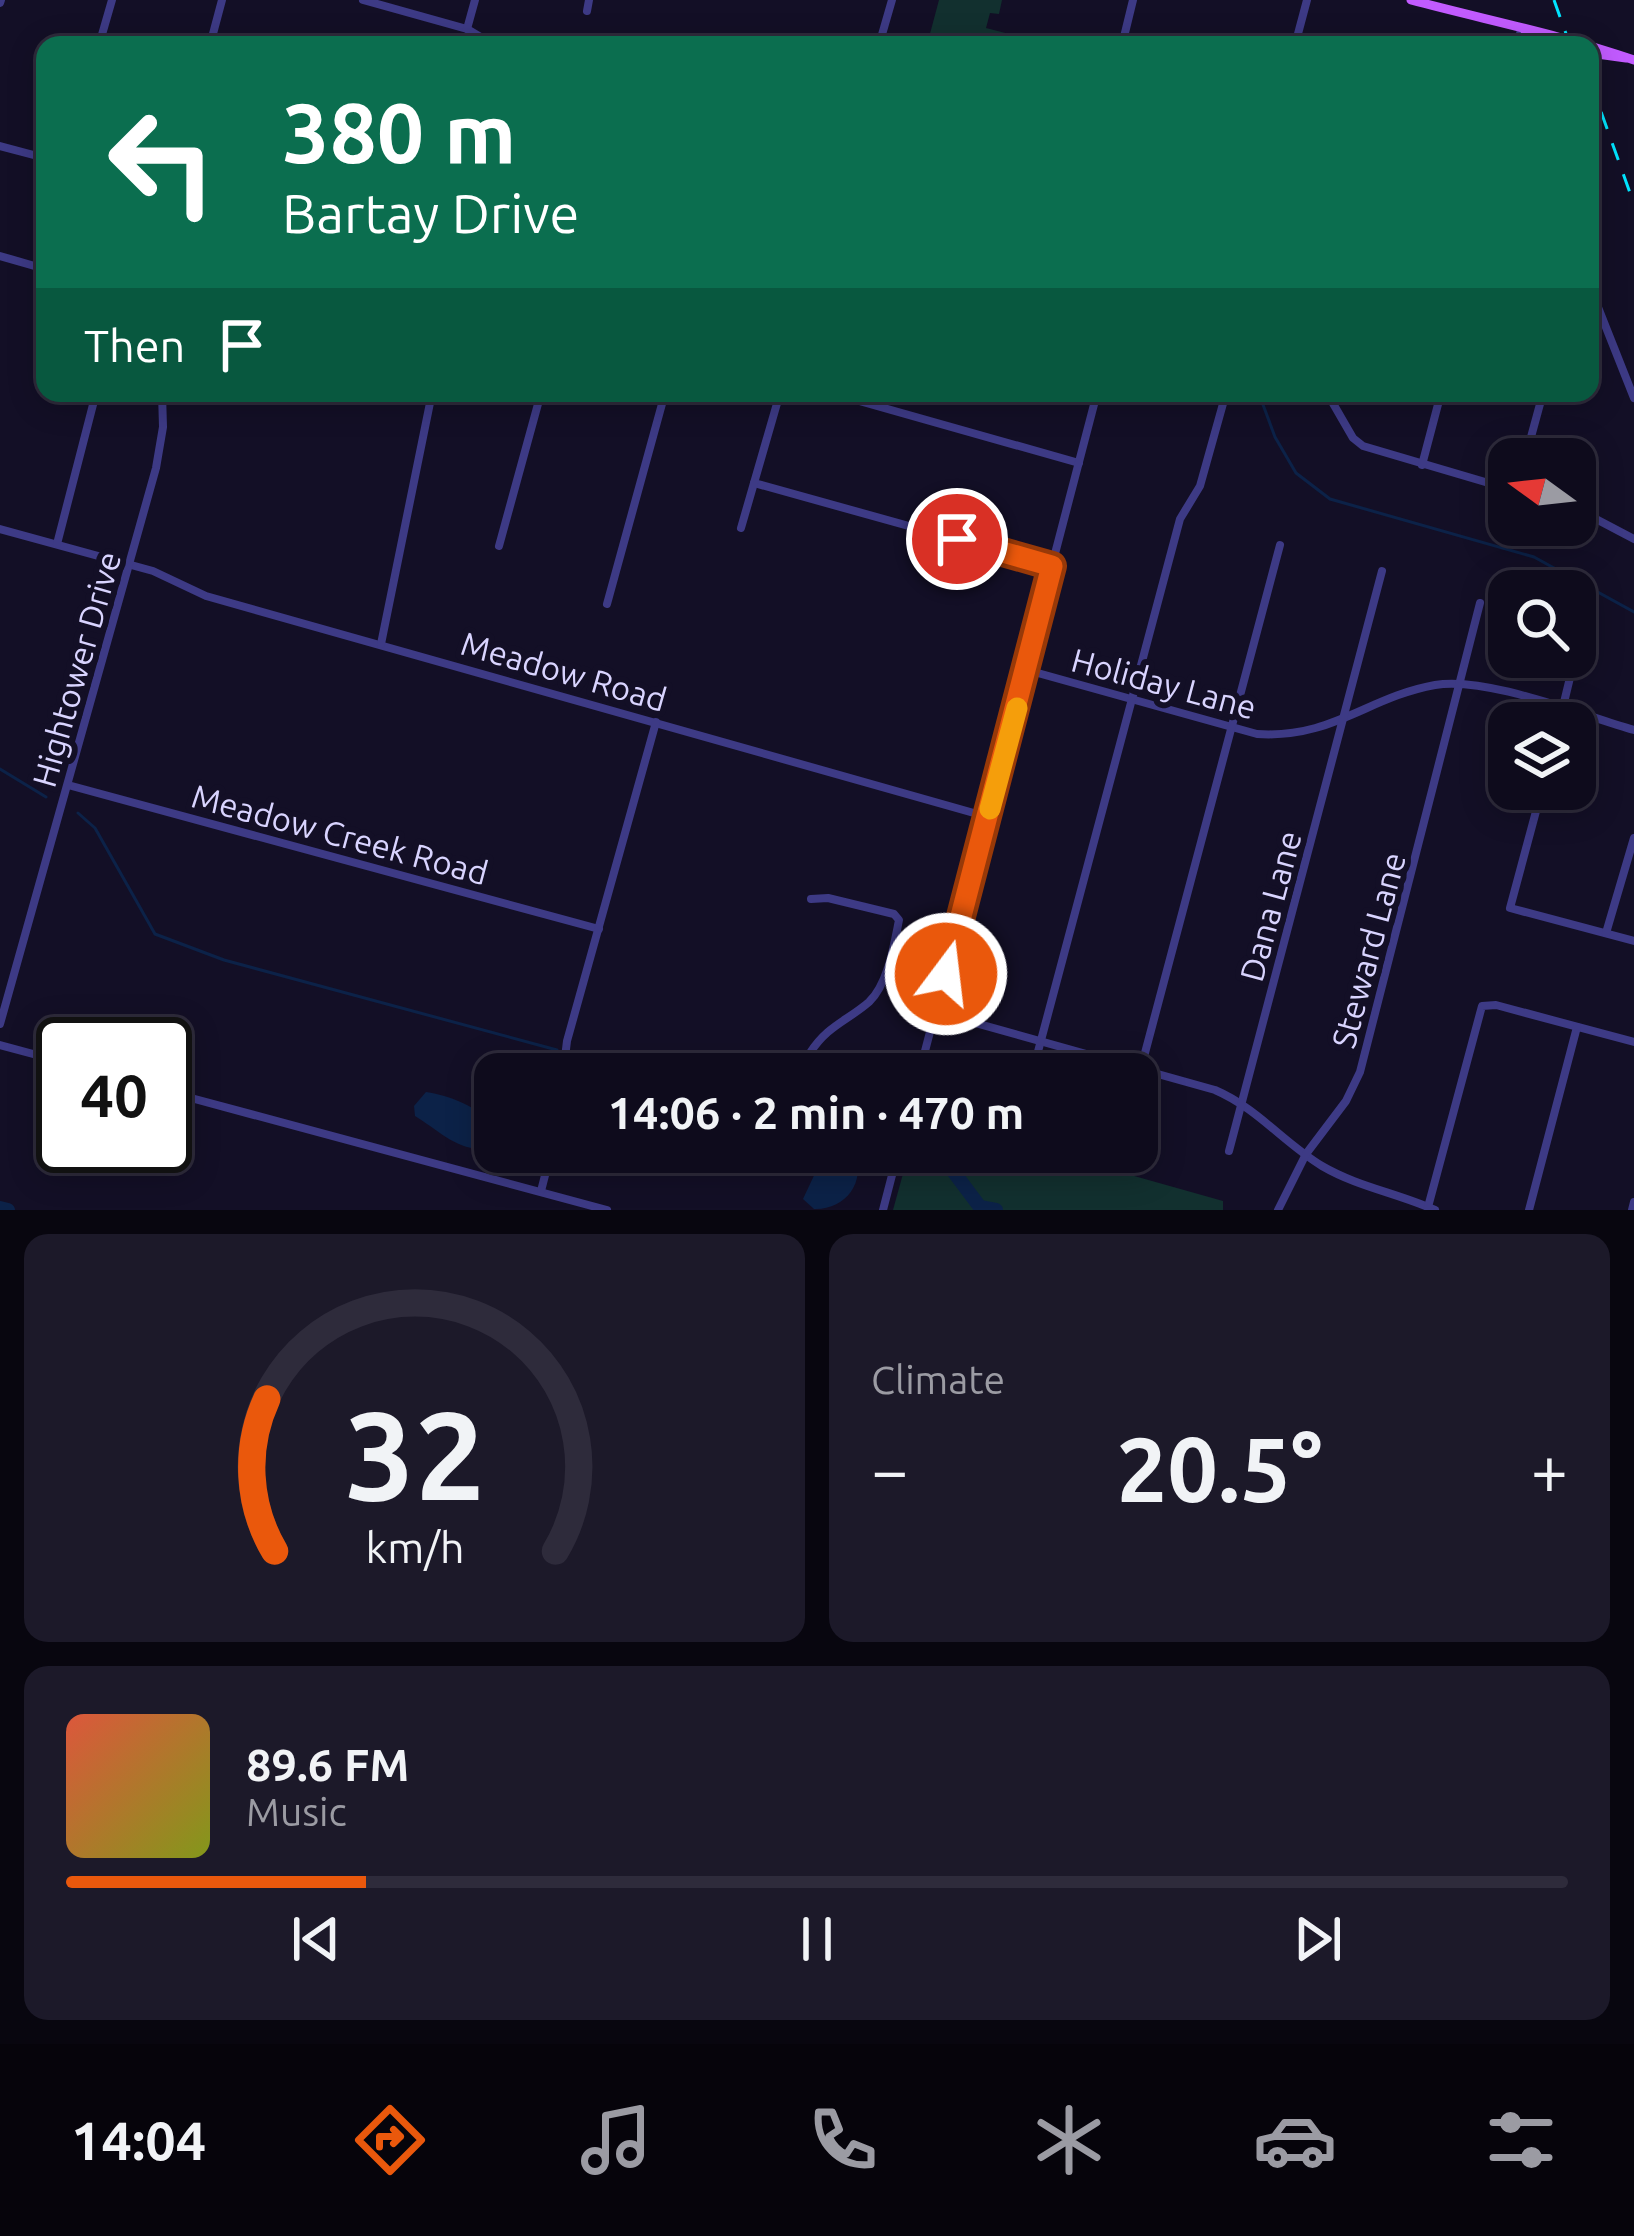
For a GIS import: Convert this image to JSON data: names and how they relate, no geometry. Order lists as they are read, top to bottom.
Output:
{
  "streets": {
    "street": [
      "Hightower Drive",
      "Meadow Road",
      "Holiday Lane",
      "Meadow Creek Road",
      "Dana Lane",
      "Steward Lane"
    ]
  },
  "crossings": [
    ["Hightower Drive", "Meadow Road"],
    ["Hightower Drive", "Meadow Creek Road"],
    ["Holiday Lane", "Dana Lane"],
    ["Holiday Lane", "Steward Lane"]
  ],
  "north": "left",
  "page": {
    "turn": ["380 m", "Bartay Drive"],
    "then": "Then",
    "limit": "40",
    "trip": "14:06 · 2 min · 470 m",
    "tile": "Climate",
    "heat": ["−", "20.5°", "+"],
    "song": ["89.6 FM", "Music"],
    "tabs": "14:04",
    "gauge": ["32", "km/h"]
  }
}
